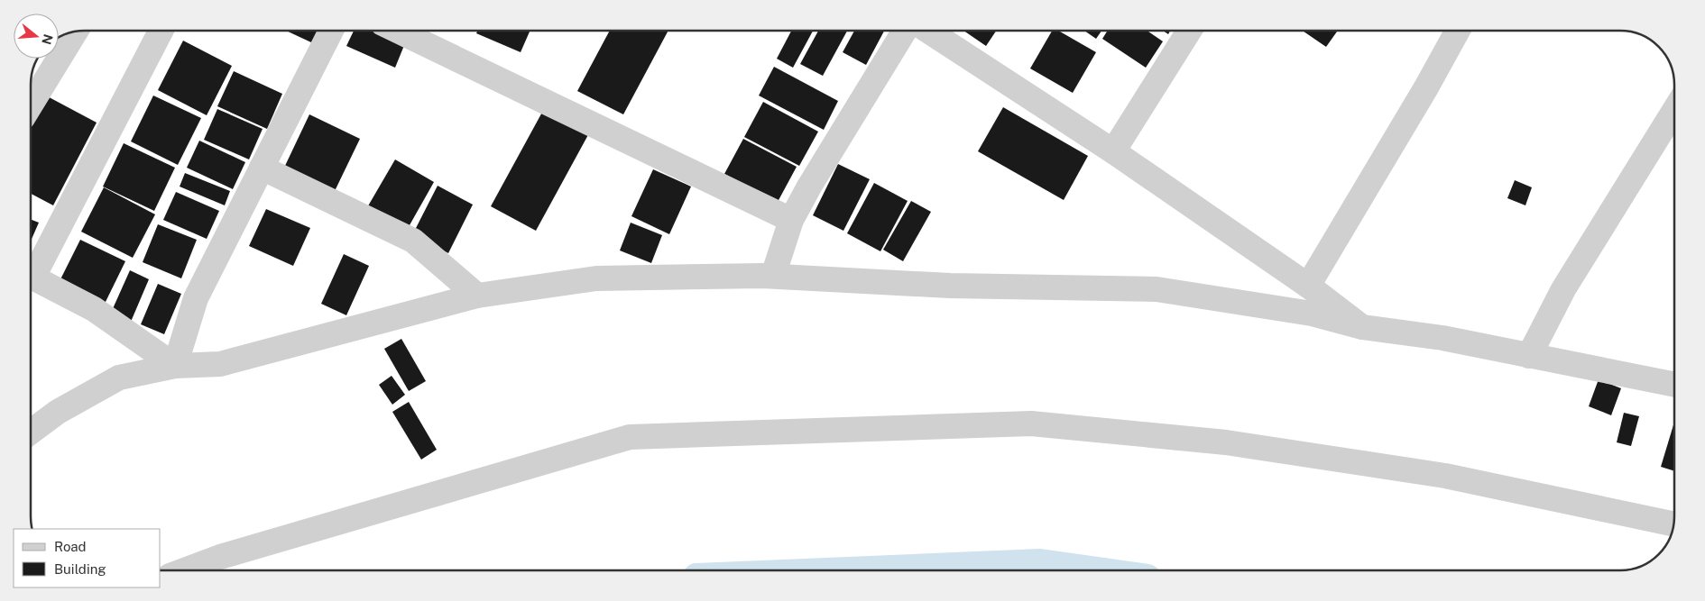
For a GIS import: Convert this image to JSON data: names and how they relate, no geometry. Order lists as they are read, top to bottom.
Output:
{
  "legend": ["Road", "Building"],
  "north": "right"
}
